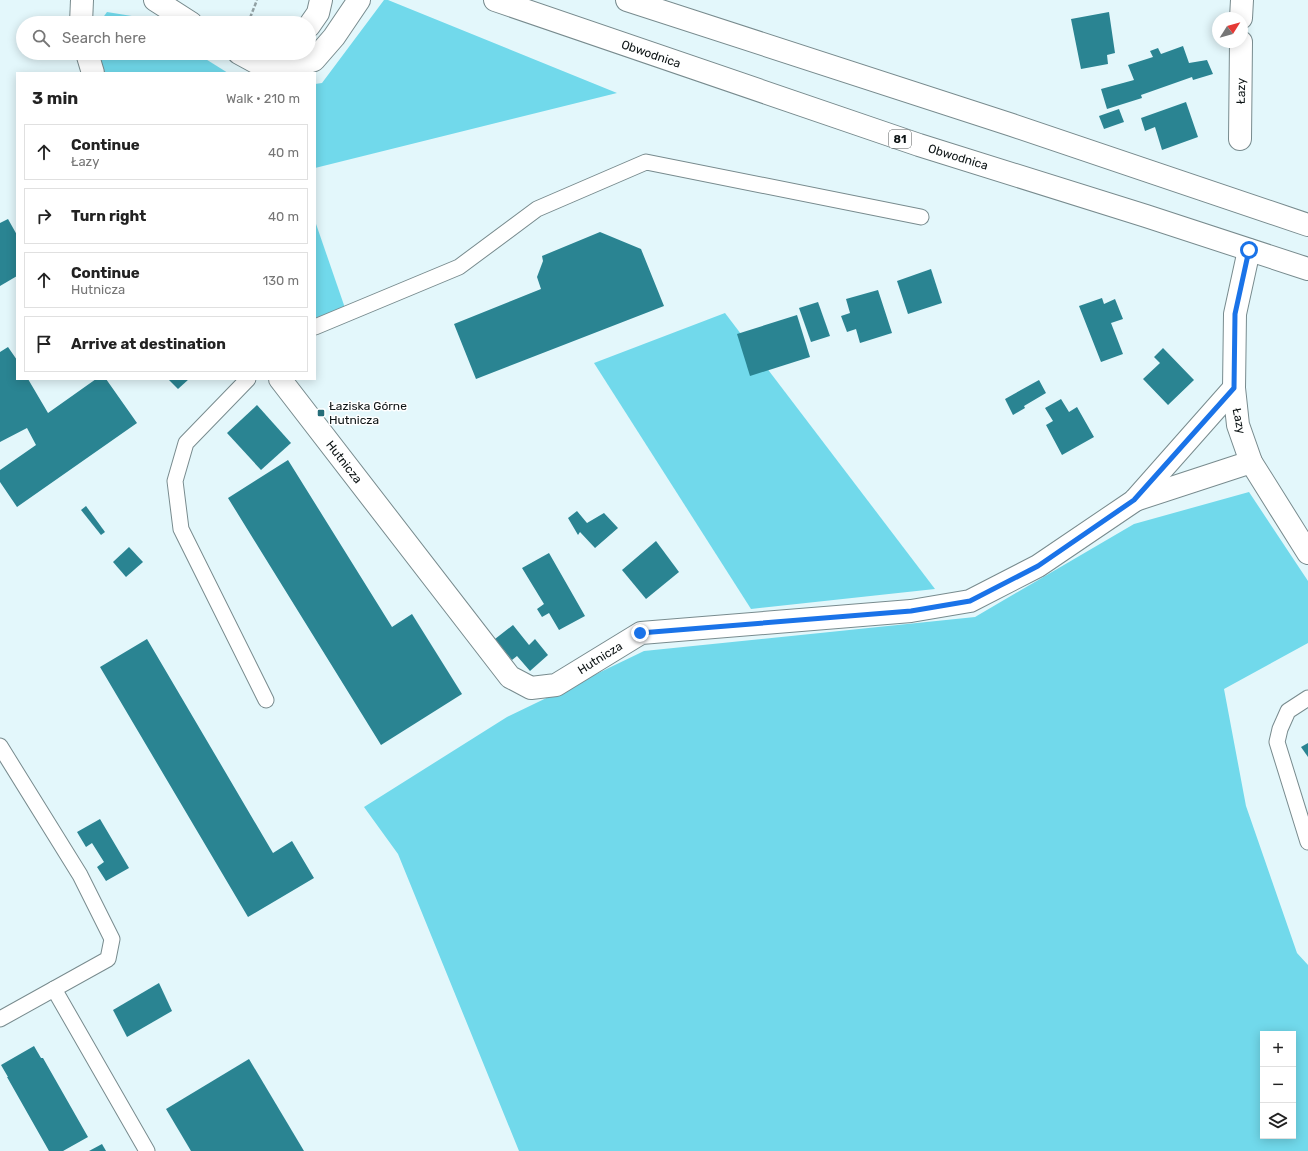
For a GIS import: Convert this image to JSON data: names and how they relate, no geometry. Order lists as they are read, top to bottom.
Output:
{
  "streets": {
    "street": [
      "Obwodnica",
      "Łazy",
      "81",
      "Hutnicza"
    ]
  },
  "crossings": [
    ["Obwodnica", "Łazy"]
  ],
  "places": {
    "transit": ["Łaziska Górne Hutnicza"]
  },
  "north": "top right",
  "page": {
    "search": "Search here",
    "heading": ["3 min", "Walk · 210 m"],
    "list": [
      ["Continue", "Łazy", "40 m"],
      ["Turn right", "40 m"],
      ["Continue", "Hutnicza", "130 m"],
      "Arrive at destination"
    ],
    "map_buttons": ["+", "−"]
  }
}
